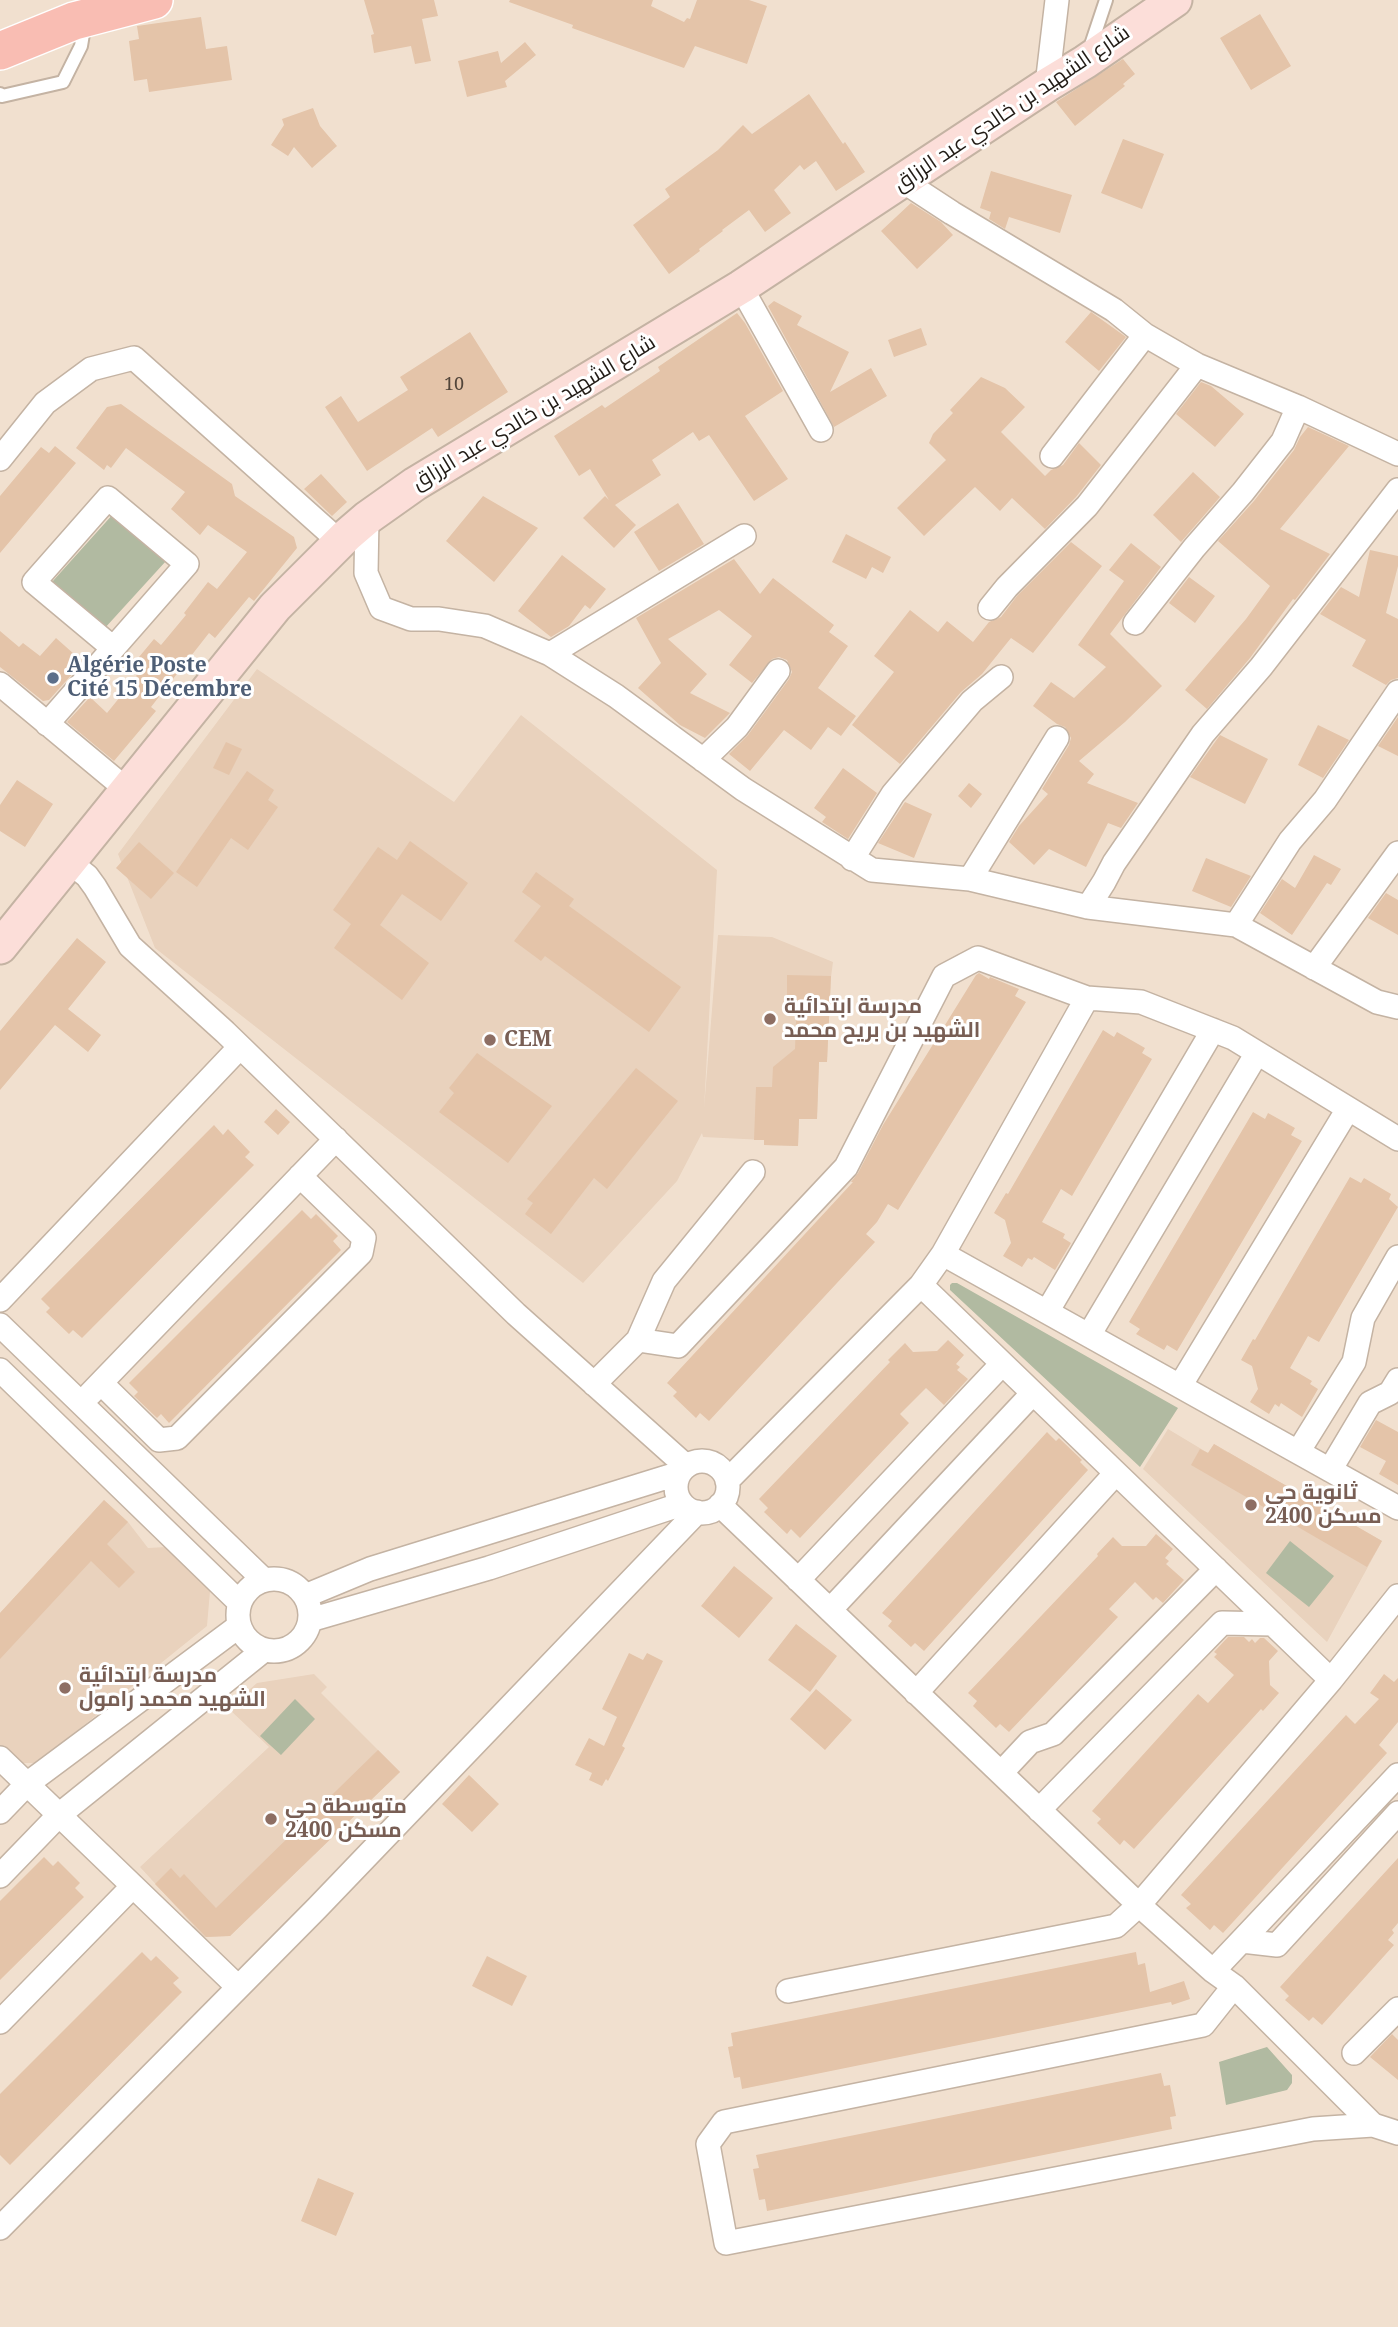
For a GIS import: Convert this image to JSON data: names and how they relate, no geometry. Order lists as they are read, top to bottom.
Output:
{
  "streets": {
    "main road": ["شارع الشهيد بن خالدي عبد الرزاق"]
  },
  "places": [
    "Algérie Poste Cité 15 Décembre",
    "مدرسة ابتدائية الشهيد بن بريح محمد",
    "CEM",
    "ثانوية حي 2400 مسكن",
    "مدرسة ابتدائية الشهيد محمد رامول",
    "متوسطة حي 2400 مسكن"
  ],
  "house_numbers": ["10"]
}
